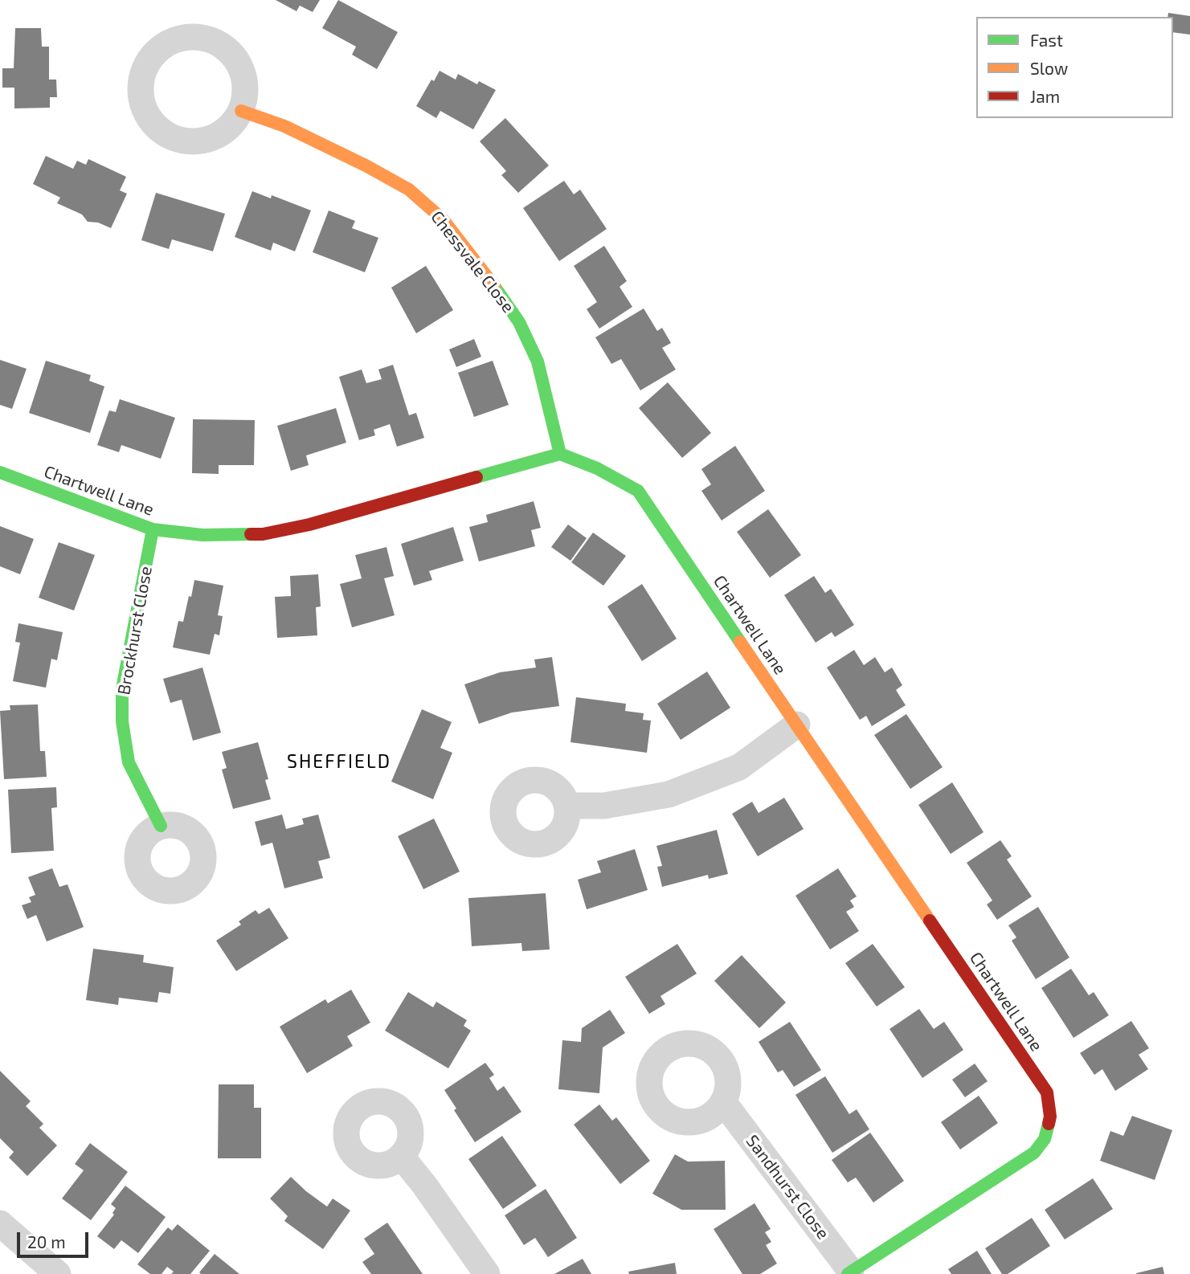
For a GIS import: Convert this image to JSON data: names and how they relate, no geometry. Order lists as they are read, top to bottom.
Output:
{
  "streets": {
    "street": [
      "Chessvale Close",
      "Chartwell Lane",
      "Brockhurst Close",
      "Sandhurst Close"
    ]
  },
  "crossings": [
    ["Chessvale Close", "Chartwell Lane"],
    ["Chartwell Lane", "Brockhurst Close"],
    ["Chartwell Lane", "Sandhurst Close"]
  ],
  "districts": ["SHEFFIELD"],
  "legend": ["Fast", "Slow", "Jam"],
  "scale_bar": "20 m"
}
